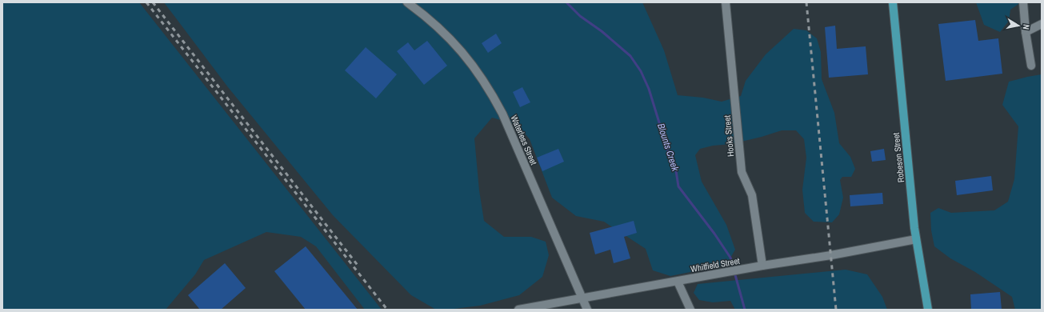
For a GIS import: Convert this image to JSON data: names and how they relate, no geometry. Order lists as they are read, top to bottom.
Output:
{
  "streets": {
    "main road": ["Robeson Street"],
    "street": ["Hooks Street", "Waterless Street", "Whitfield Street"]
  },
  "crossings": [
    ["Hooks Street", "Whitfield Street"],
    ["Waterless Street", "Whitfield Street"],
    ["Robeson Street", "Whitfield Street"]
  ],
  "water": ["Blounts Creek"],
  "north": "right"
}
